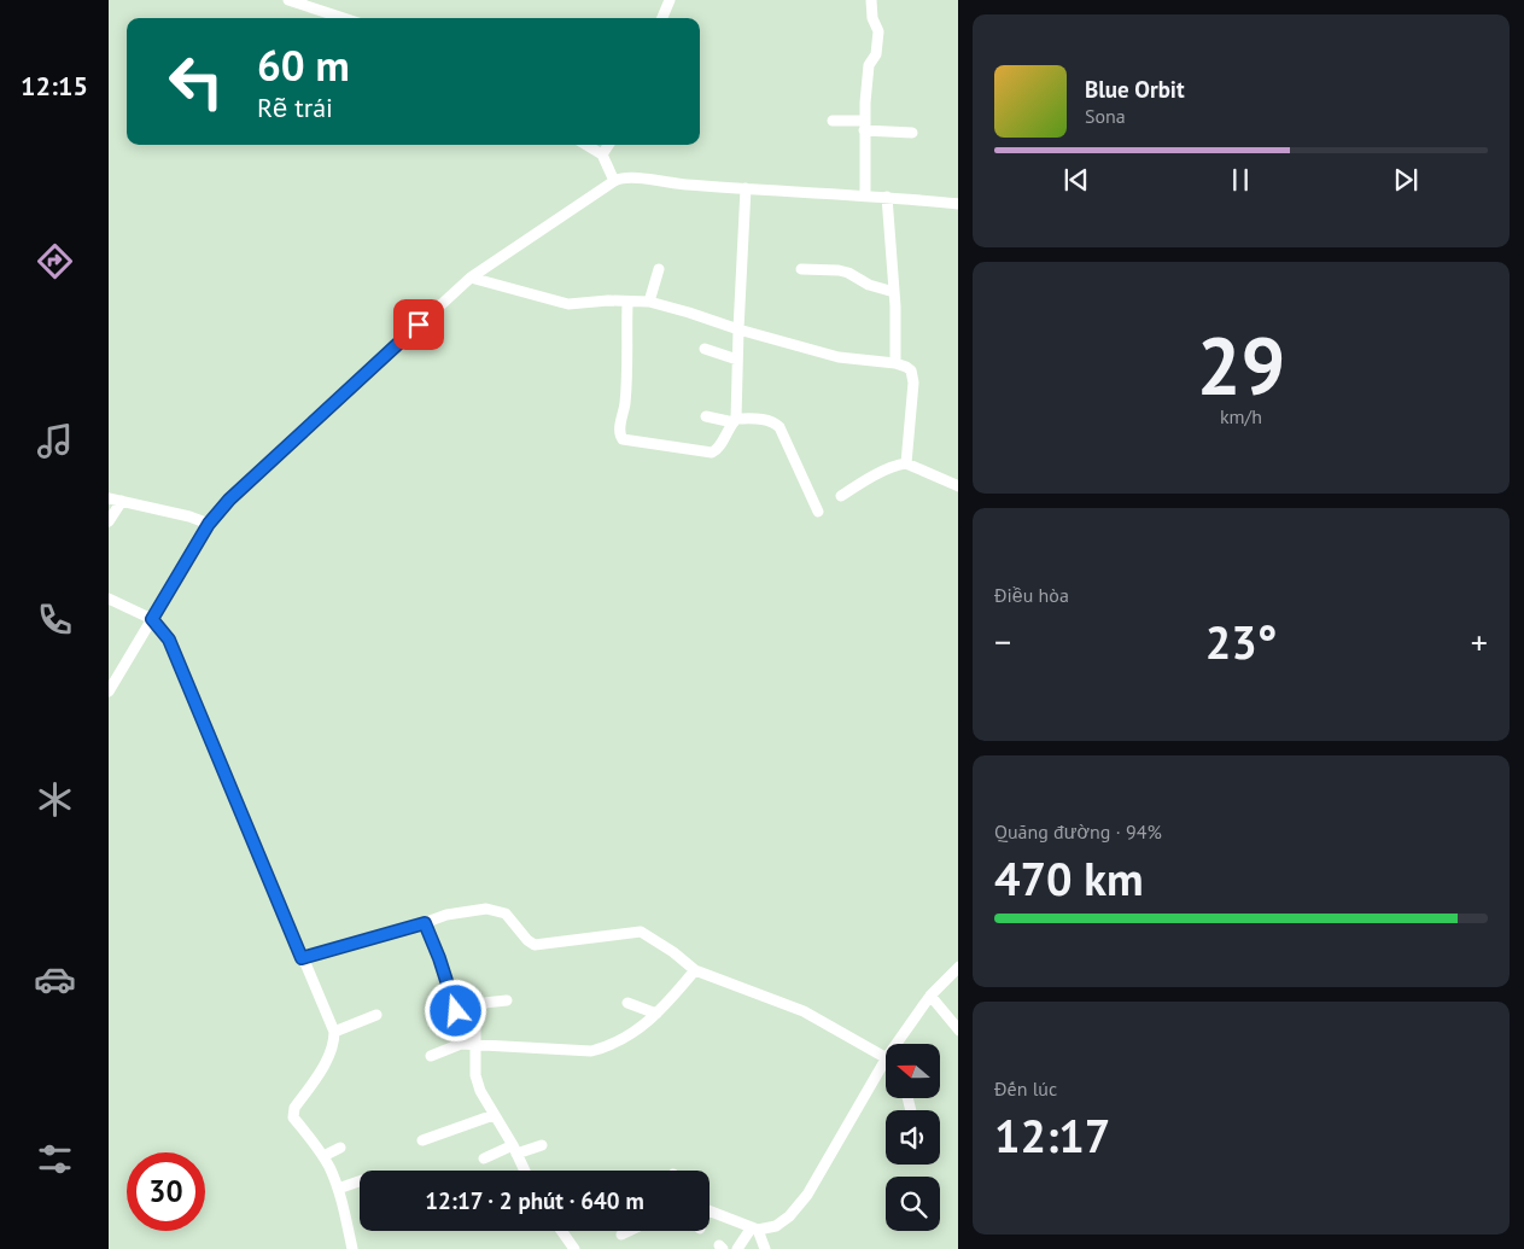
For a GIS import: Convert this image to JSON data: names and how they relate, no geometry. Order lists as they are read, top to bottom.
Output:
{
  "north": "left",
  "page": {
    "tabs": "12:15",
    "turn": ["60 m", "Rẽ trái"],
    "song": ["Blue Orbit", "Sona"],
    "tile": [
      ["29", "km/h"],
      "Điều hòa",
      ["Quãng đường · 94%", "470 km"],
      ["Đến lúc", "12:17"]
    ],
    "heat": ["−", "23°", "+"],
    "limit": "30",
    "trip": "12:17 · 2 phút · 640 m"
  }
}
